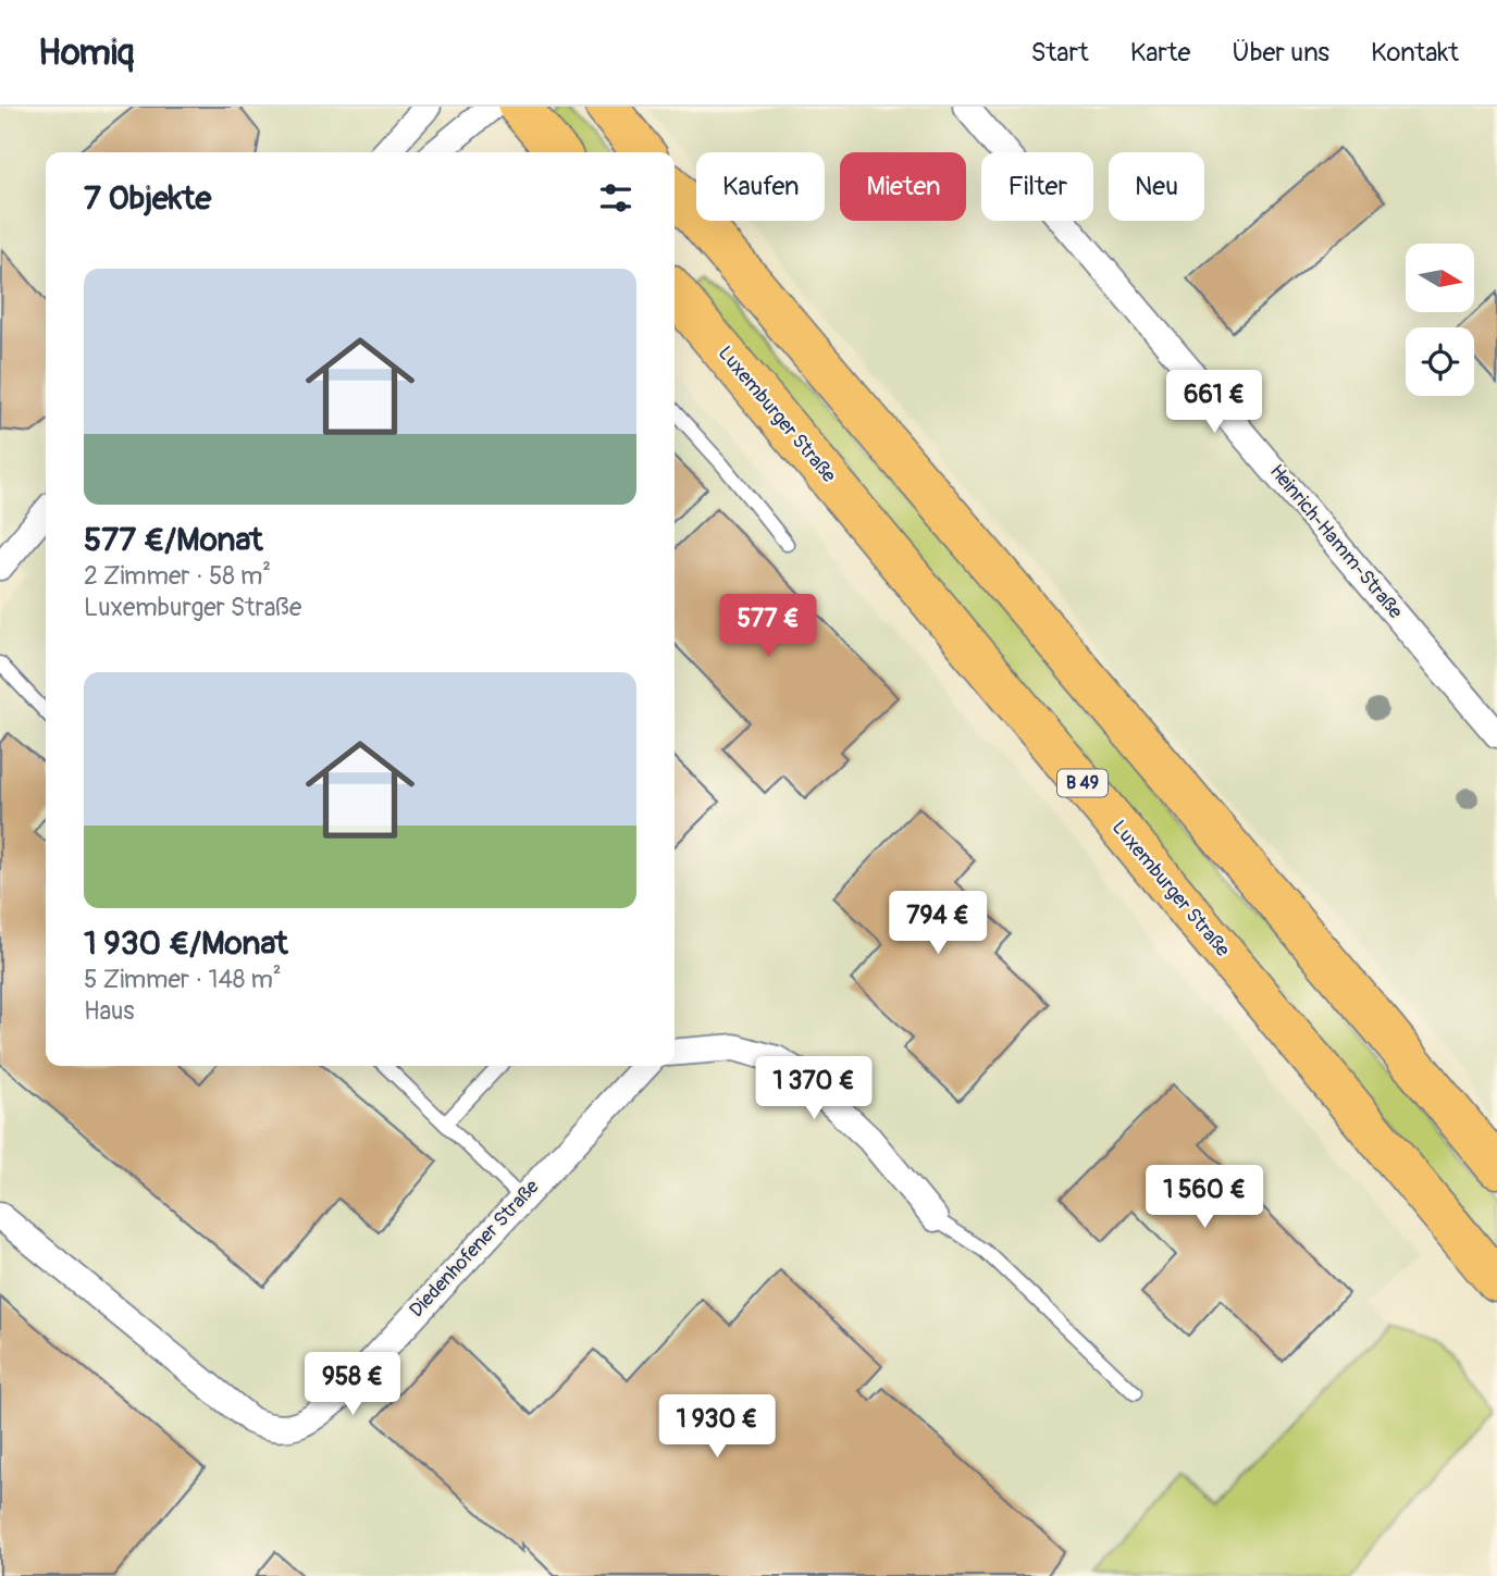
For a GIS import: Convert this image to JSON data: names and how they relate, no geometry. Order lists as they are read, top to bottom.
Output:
{
  "streets": {
    "main road": ["Luxemburger Straße", "B 49"],
    "street": ["Heinrich-Hamm-Straße", "Diedenhofener Straße"]
  },
  "north": "right",
  "page": {
    "header": "Homiq",
    "nav": [
      "Start",
      "Karte",
      "Über uns",
      "Kontakt"
    ],
    "chip": [
      "Kaufen",
      "Mieten",
      "Filter",
      "Neu"
    ],
    "heading": "7 Objekte",
    "list": [
      {
        "name": "577 €/Monat",
        "note": "2 Zimmer · 58 m² · Luxemburger Straße"
      },
      {
        "name": "1 930 €/Monat",
        "note": "5 Zimmer · 148 m² · Haus"
      }
    ],
    "price": [
      "661 €",
      "577 €",
      "794 €",
      "1 370 €",
      "1 560 €",
      "958 €",
      "1 930 €"
    ]
  }
}
